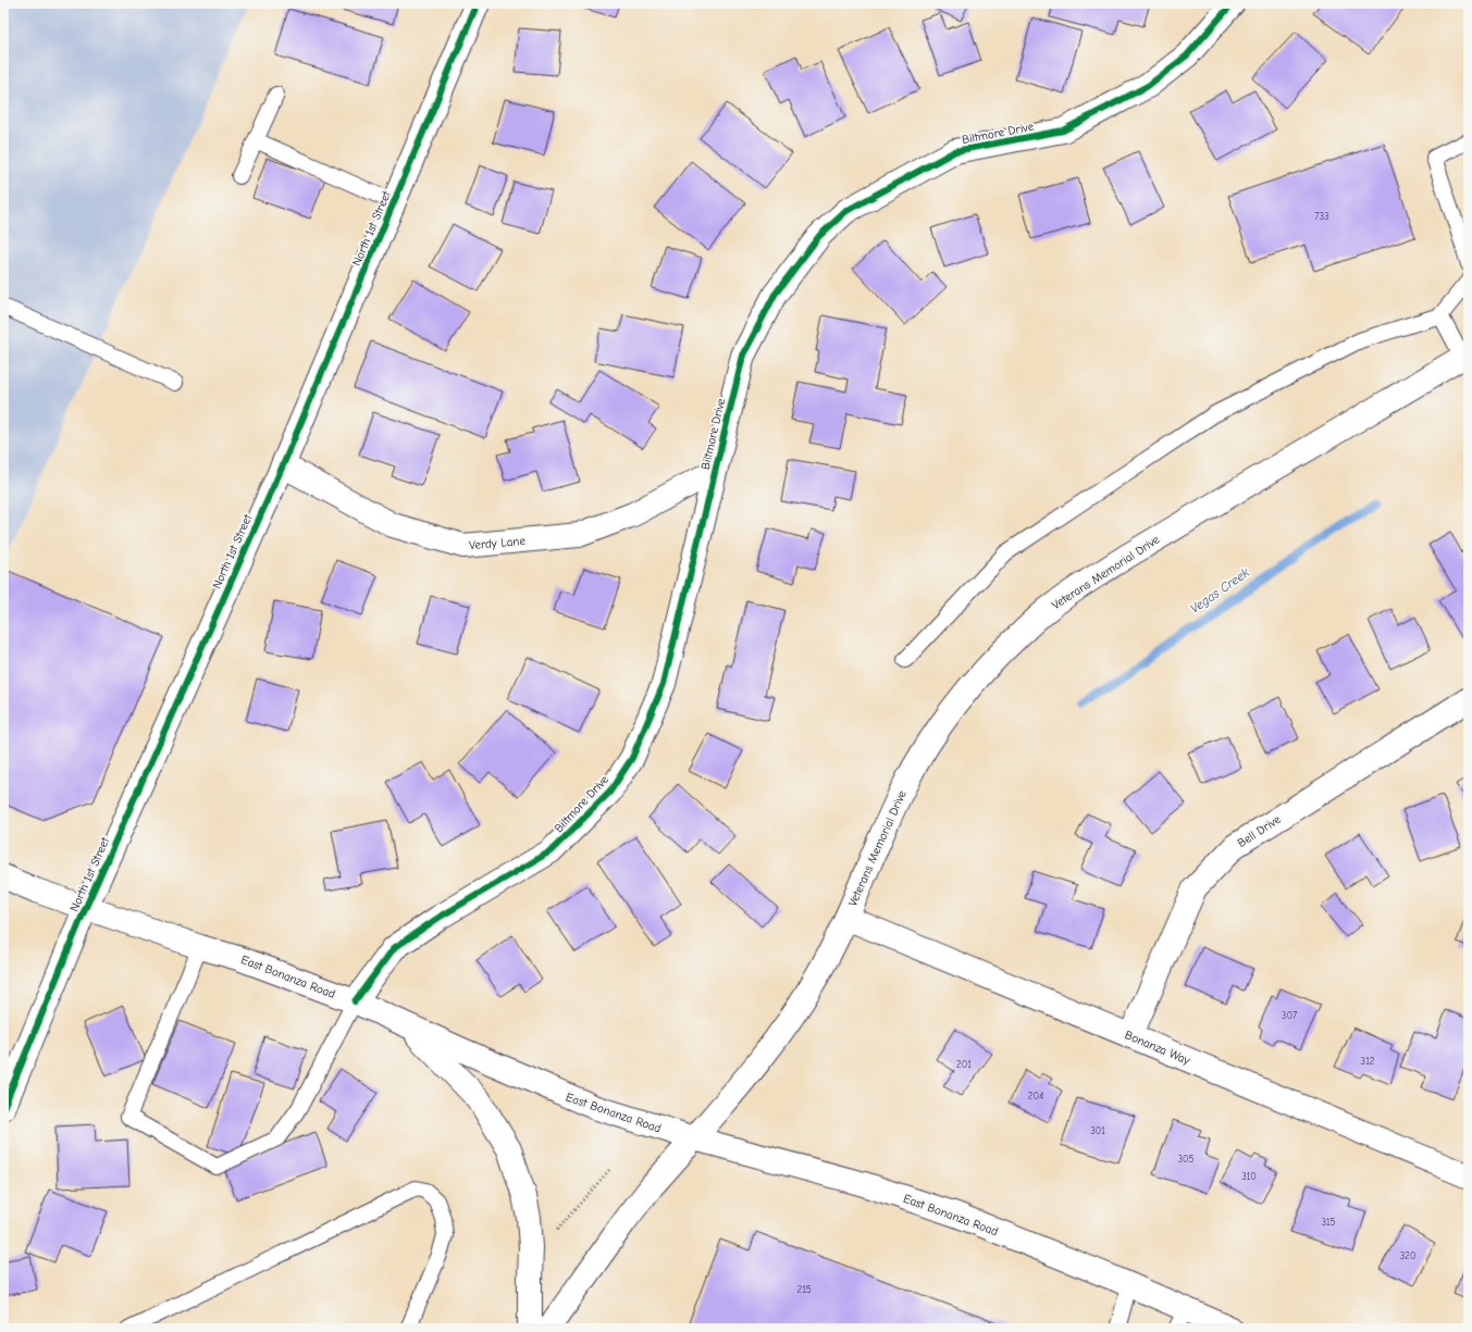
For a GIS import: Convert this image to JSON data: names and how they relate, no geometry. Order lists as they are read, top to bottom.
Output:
{
  "streets": {
    "street": [
      "Biltmore Drive",
      "North 1st Street",
      "Verdy Lane",
      "Veterans Memorial Drive",
      "Bell Drive",
      "East Bonanza Road",
      "Bonanza Way"
    ]
  },
  "crossings": [
    ["Biltmore Drive", "Verdy Lane"],
    ["Biltmore Drive", "East Bonanza Road"],
    ["North 1st Street", "Verdy Lane"],
    ["North 1st Street", "East Bonanza Road"],
    ["Veterans Memorial Drive", "East Bonanza Road"],
    ["Veterans Memorial Drive", "Bonanza Way"],
    ["Bell Drive", "Bonanza Way"]
  ],
  "water": ["Vegas Creek"],
  "house_numbers": [
    "733",
    "307",
    "312",
    "201",
    "204",
    "301",
    "305",
    "310",
    "315",
    "320",
    "215"
  ]
}
